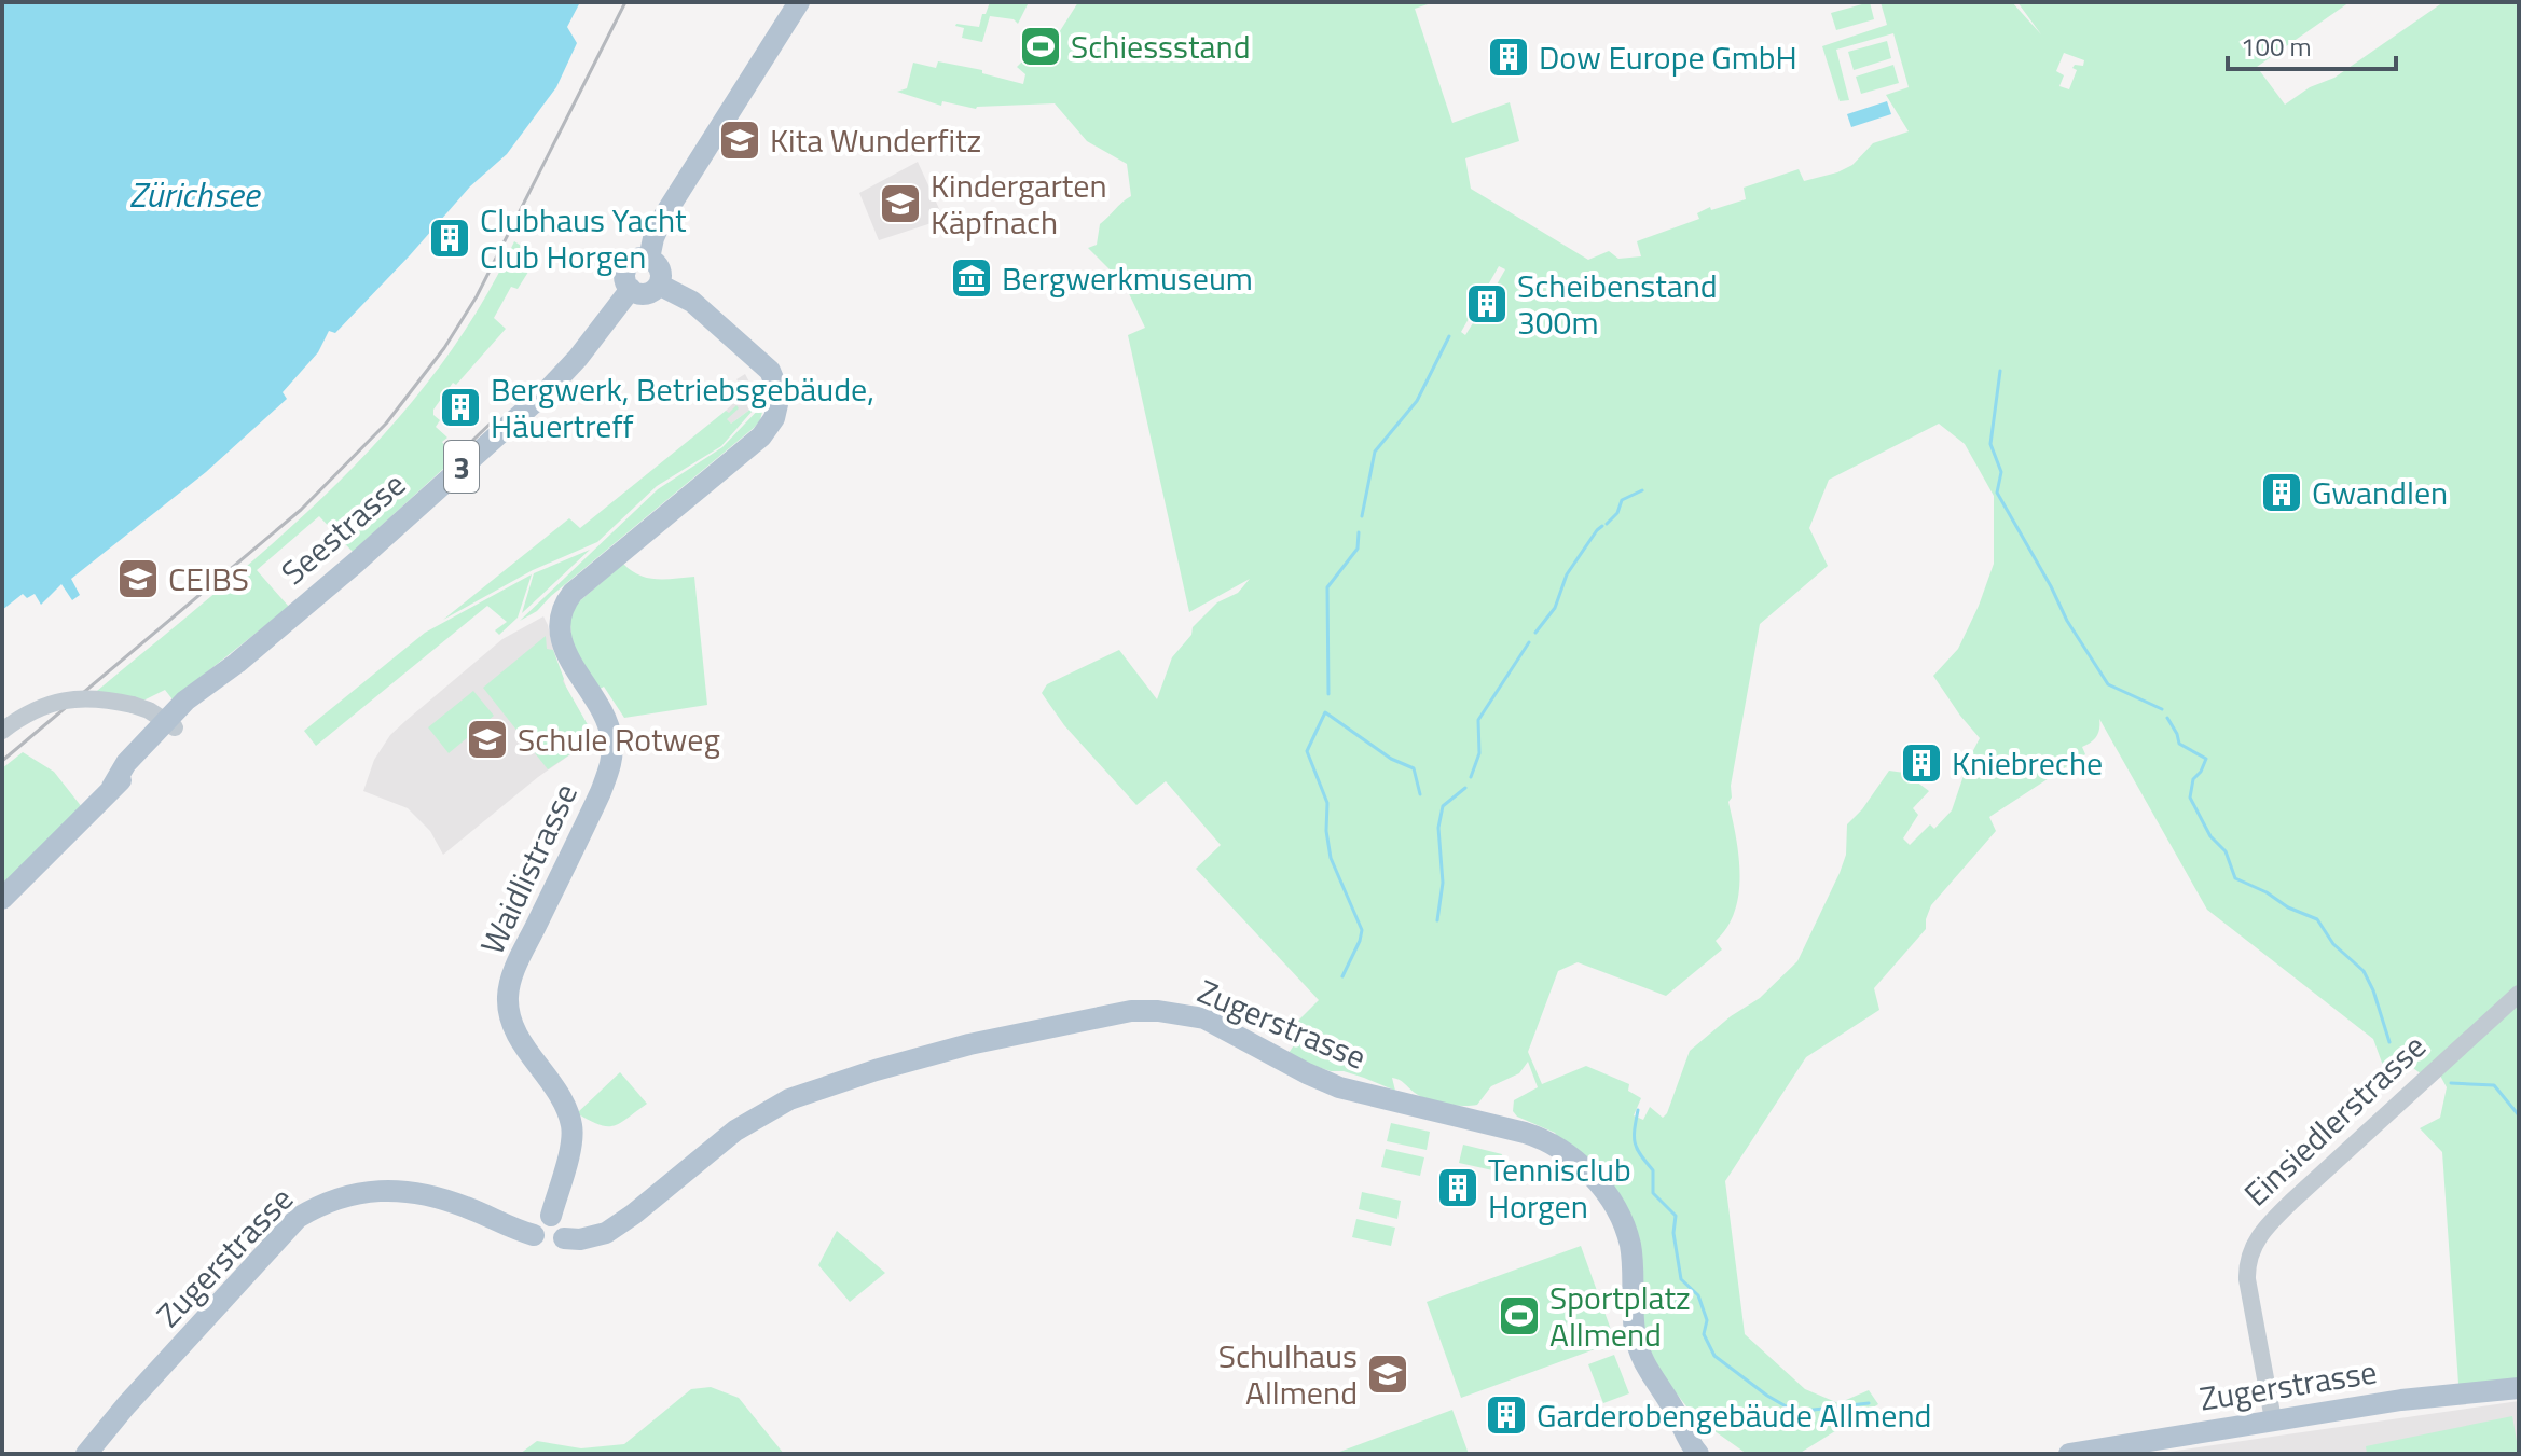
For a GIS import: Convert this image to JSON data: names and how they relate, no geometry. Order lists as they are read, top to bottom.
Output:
{
  "streets": {
    "main road": [
      "3",
      "Seestrasse",
      "Waidlistrasse",
      "Zugerstrasse"
    ],
    "street": ["Einsiedlerstrasse"]
  },
  "crossings": [
    ["Seestrasse", "Waidlistrasse"],
    ["Waidlistrasse", "Zugerstrasse"],
    ["Zugerstrasse", "Einsiedlerstrasse"]
  ],
  "water": ["Zürichsee"],
  "places": {
    "sports": ["Schiessstand", "Sportplatz Allmend"],
    "building": [
      "Dow Europe GmbH",
      "Clubhaus Yacht Club Horgen",
      "Scheibenstand 300m",
      "Bergwerk, Betriebsgebäude, Häuertreff",
      "Gwandlen",
      "Kniebreche",
      "Tennisclub Horgen",
      "Garderobengebäude Allmend"
    ],
    "school or university": [
      "Kita Wunderfitz",
      "Kindergarten Käpfnach",
      "CEIBS",
      "Schule Rotweg",
      "Schulhaus Allmend"
    ],
    "museum": ["Bergwerkmuseum"]
  },
  "scale_bar": "100 m"
}
